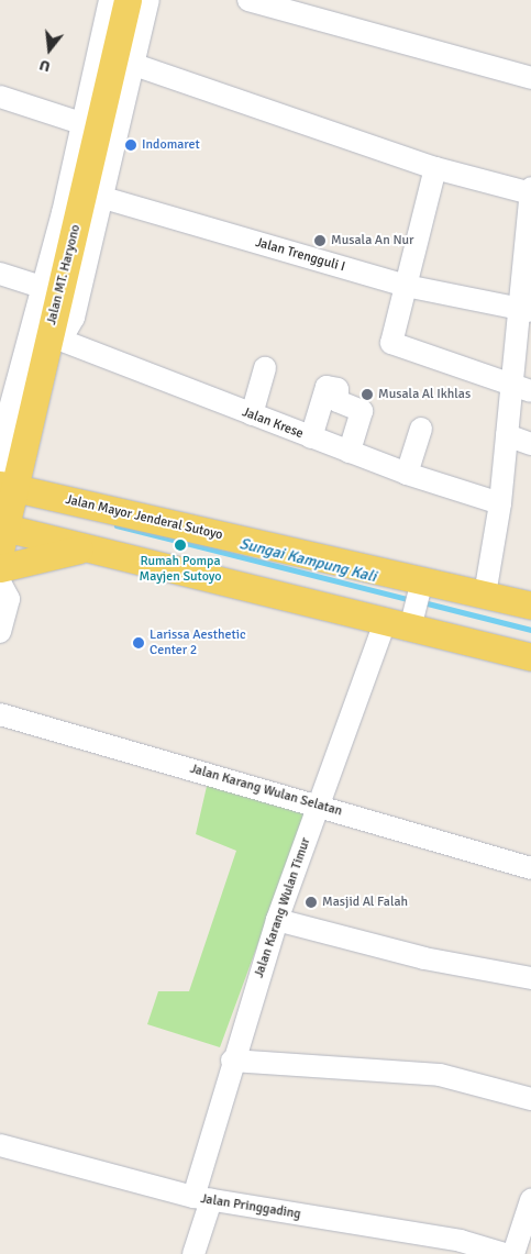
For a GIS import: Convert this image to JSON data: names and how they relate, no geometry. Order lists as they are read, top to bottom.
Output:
{
  "streets": {
    "main road": ["Jalan MT. Haryono", "Jalan Mayor Jenderal Sutoyo"],
    "street": [
      "Jalan Trengguli I",
      "Jalan Krese",
      "Jalan Karang Wulan Selatan",
      "Jalan Karang Wulan Timur",
      "Jalan Pringgading"
    ]
  },
  "crossings": [
    ["Jalan Trengguli I", "Jalan MT. Haryono"],
    ["Jalan MT. Haryono", "Jalan Krese"],
    ["Jalan MT. Haryono", "Jalan Mayor Jenderal Sutoyo"],
    ["Jalan Mayor Jenderal Sutoyo", "Jalan Karang Wulan Timur"],
    ["Jalan Karang Wulan Selatan", "Jalan Karang Wulan Timur"],
    ["Jalan Karang Wulan Timur", "Jalan Pringgading"]
  ],
  "water": ["Sungai Kampung Kali"],
  "places": [
    "Indomaret",
    "Musala An Nur",
    "Musala Al Ikhlas",
    "Rumah Pompa Mayjen Sutoyo",
    "Larissa Aesthetic Center 2",
    "Masjid Al Falah"
  ],
  "north": "bottom"
}
